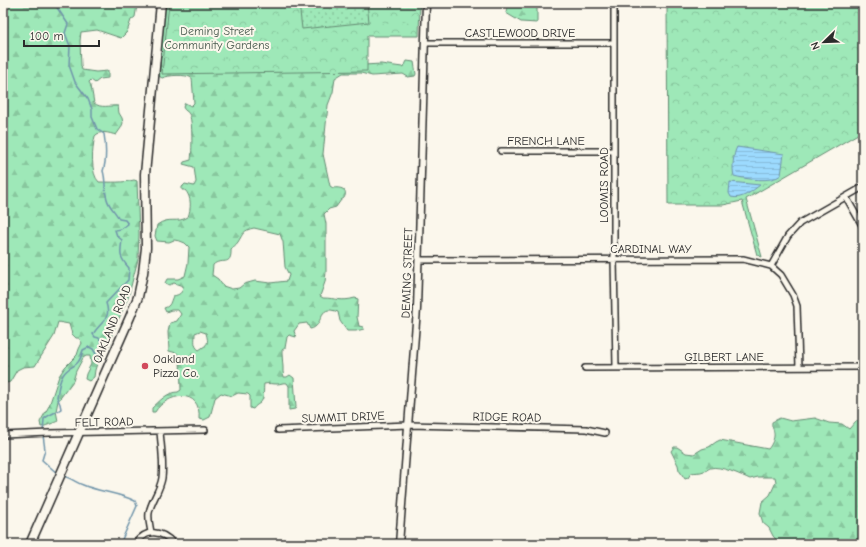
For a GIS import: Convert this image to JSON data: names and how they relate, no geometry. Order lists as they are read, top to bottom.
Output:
{
  "streets": {
    "main road": ["OAKLAND ROAD"],
    "street": [
      "CASTLEWOOD DRIVE",
      "FRENCH LANE",
      "LOOMIS ROAD",
      "CARDINAL WAY",
      "DEMING STREET",
      "GILBERT LANE",
      "SUMMIT DRIVE",
      "RIDGE ROAD",
      "FELT ROAD"
    ]
  },
  "crossings": [
    ["CASTLEWOOD DRIVE", "LOOMIS ROAD"],
    ["CASTLEWOOD DRIVE", "DEMING STREET"],
    ["FRENCH LANE", "LOOMIS ROAD"],
    ["LOOMIS ROAD", "CARDINAL WAY"],
    ["LOOMIS ROAD", "GILBERT LANE"],
    ["CARDINAL WAY", "DEMING STREET"],
    ["CARDINAL WAY", "GILBERT LANE"],
    ["DEMING STREET", "SUMMIT DRIVE"],
    ["DEMING STREET", "RIDGE ROAD"],
    ["OAKLAND ROAD", "FELT ROAD"],
    ["SUMMIT DRIVE", "RIDGE ROAD"]
  ],
  "parks": ["Deming Street Community Gardens"],
  "places": ["Oakland Pizza Co."],
  "scale_bar": "100 m",
  "north": "bottom left"
}
